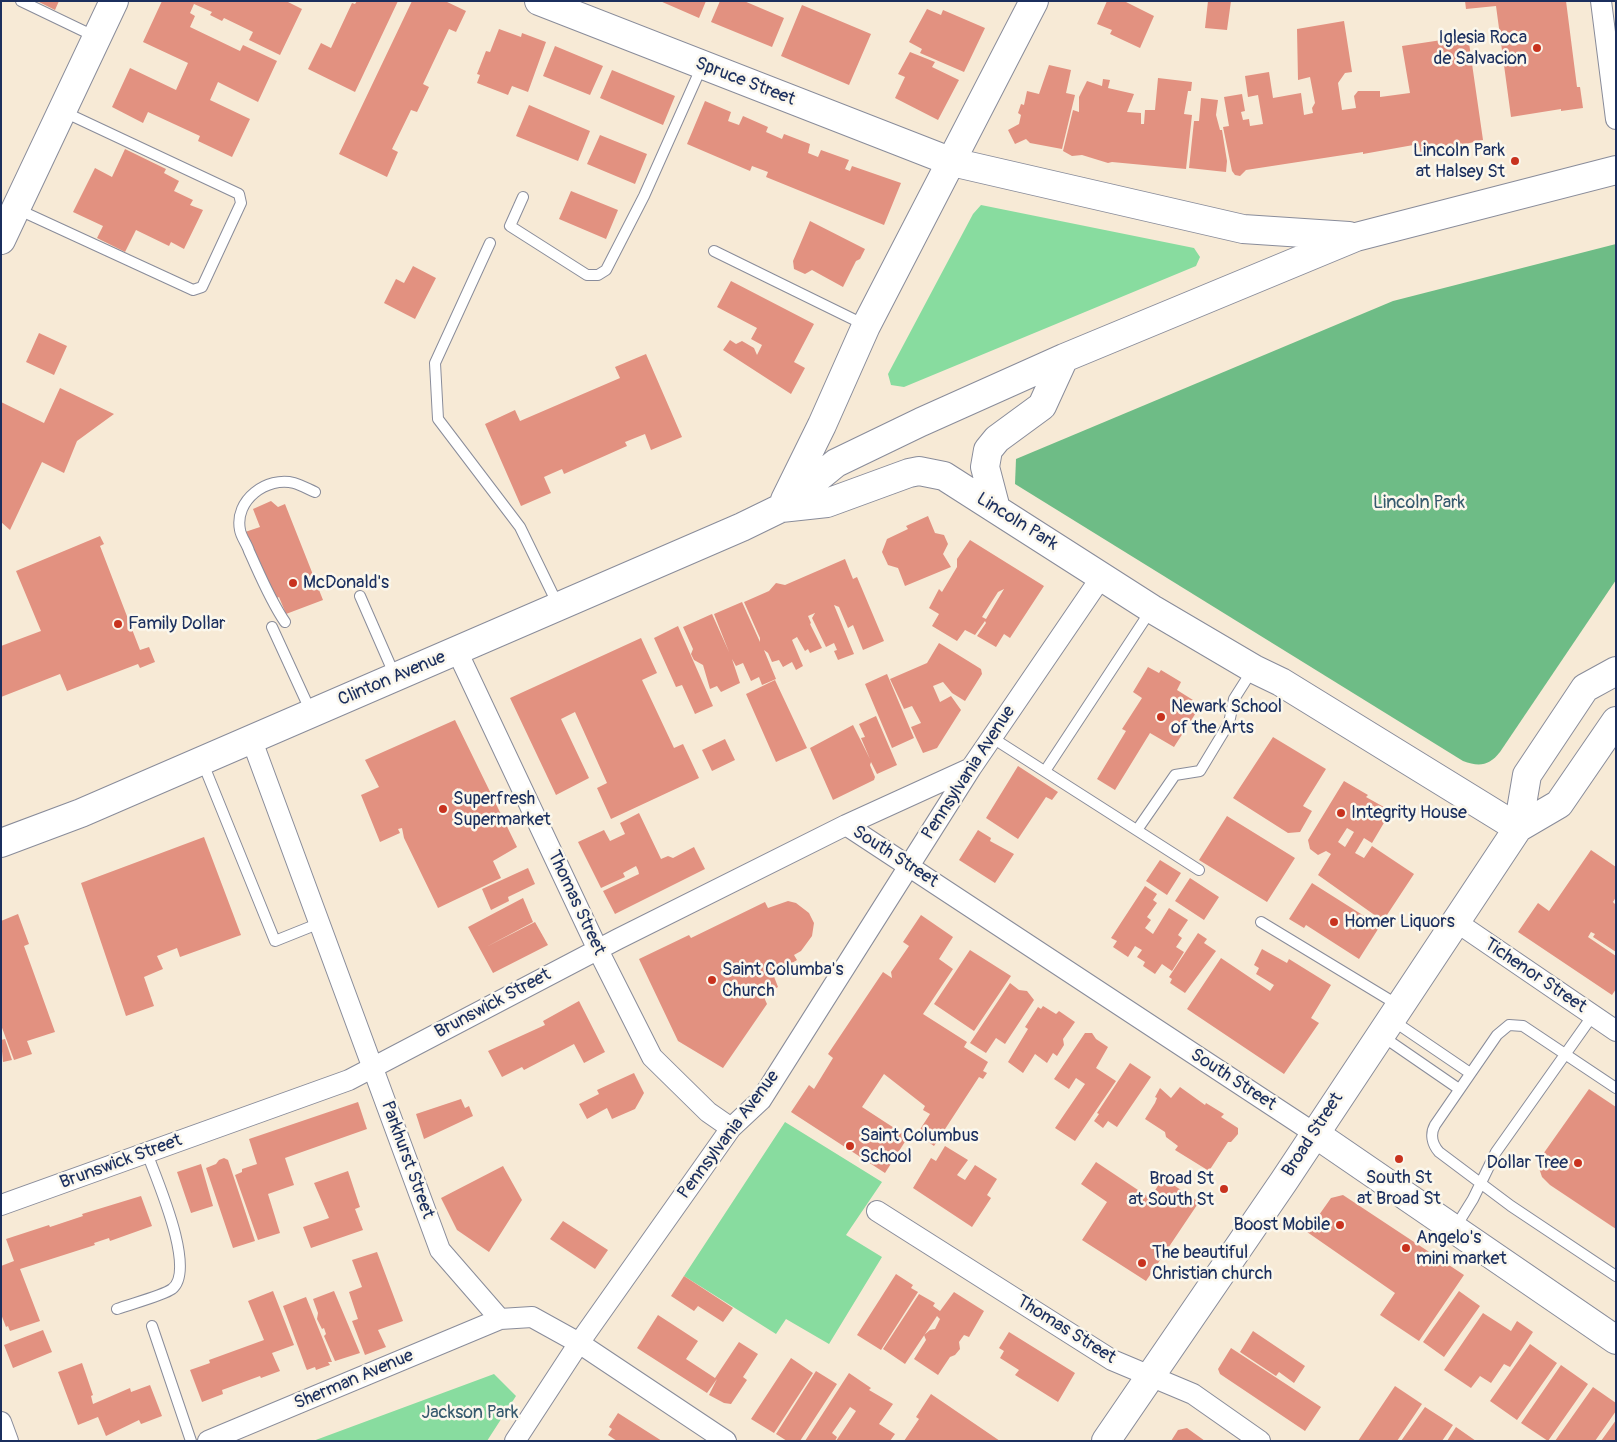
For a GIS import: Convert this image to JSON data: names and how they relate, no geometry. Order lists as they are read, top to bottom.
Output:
{
  "streets": {
    "main road": [
      "Spruce Street",
      "Lincoln Park",
      "Clinton Avenue",
      "South Street",
      "Broad Street"
    ],
    "street": [
      "Pennsylvania Avenue",
      "Thomas Street",
      "Tichenor Street",
      "Brunswick Street",
      "Parkhurst Street",
      "Sherman Avenue"
    ]
  },
  "crossings": [
    ["Lincoln Park", "Clinton Avenue"],
    ["Lincoln Park", "Pennsylvania Avenue"],
    ["Lincoln Park", "Broad Street"],
    ["Clinton Avenue", "Thomas Street"],
    ["Clinton Avenue", "Parkhurst Street"],
    ["Pennsylvania Avenue", "South Street"],
    ["Pennsylvania Avenue", "Thomas Street"],
    ["Pennsylvania Avenue", "Brunswick Street"],
    ["South Street", "Brunswick Street"],
    ["South Street", "Broad Street"],
    ["Thomas Street", "Brunswick Street"],
    ["Thomas Street", "Broad Street"],
    ["Tichenor Street", "Broad Street"],
    ["Brunswick Street", "Parkhurst Street"],
    ["Parkhurst Street", "Sherman Avenue"]
  ],
  "parks": ["Lincoln Park", "Jackson Park"],
  "places": [
    "Iglesia Roca de Salvacion",
    "Lincoln Park at Halsey St",
    "McDonald's",
    "Family Dollar",
    "Newark School of the Arts",
    "Superfresh Supermarket",
    "Integrity House",
    "Homer Liquors",
    "Saint Columba's Church",
    "Saint Columbus School",
    "South St at Broad St",
    "Dollar Tree",
    "Broad St at South St",
    "Boost Mobile",
    "Angelo's mini market",
    "The beautiful Christian church"
  ]
}
